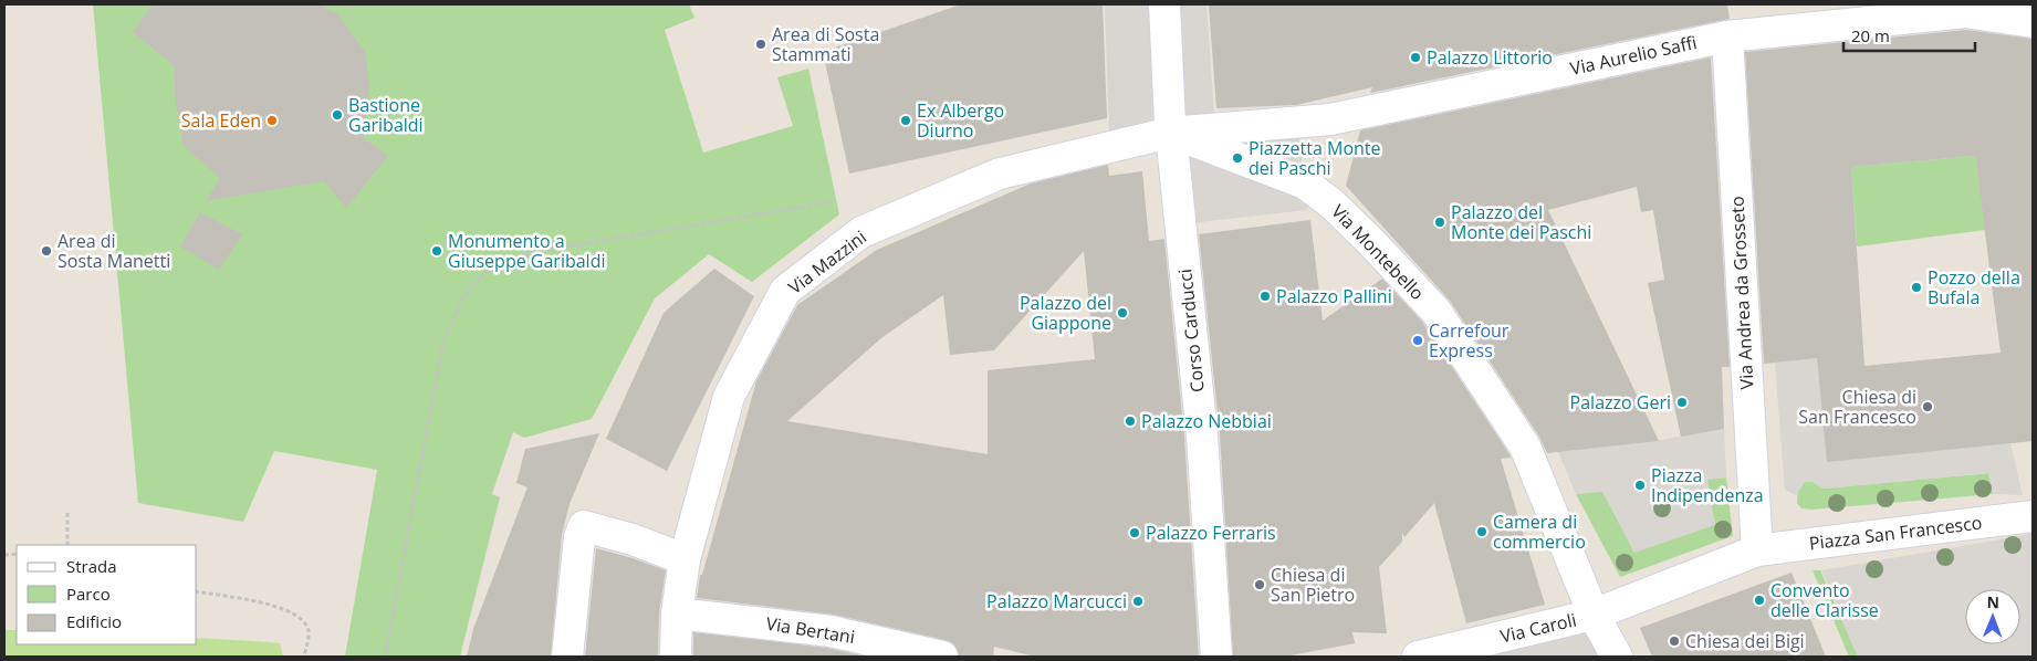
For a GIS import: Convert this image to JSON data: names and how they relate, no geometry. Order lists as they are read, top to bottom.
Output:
{
  "streets": {
    "street": [
      "Via Aurelio Saffi",
      "Via Montebello",
      "Via Mazzini",
      "Via Andrea da Grosseto",
      "Corso Carducci",
      "Piazza San Francesco",
      "Via Caroli",
      "Via Bertani"
    ]
  },
  "crossings": [
    ["Via Aurelio Saffi", "Via Montebello"],
    ["Via Aurelio Saffi", "Via Mazzini"],
    ["Via Aurelio Saffi", "Via Andrea da Grosseto"],
    ["Via Aurelio Saffi", "Corso Carducci"],
    ["Via Montebello", "Via Mazzini"],
    ["Via Montebello", "Corso Carducci"],
    ["Via Montebello", "Via Caroli"],
    ["Via Mazzini", "Corso Carducci"],
    ["Via Mazzini", "Via Bertani"],
    ["Via Andrea da Grosseto", "Piazza San Francesco"]
  ],
  "places": [
    "Area di Sosta Stammati",
    "Palazzo Littorio",
    "Bastione Garibaldi",
    "Sala Eden",
    "Ex Albergo Diurno",
    "Piazzetta Monte dei Paschi",
    "Palazzo del Monte dei Paschi",
    "Area di Sosta Manetti",
    "Monumento a Giuseppe Garibaldi",
    "Pozzo della Bufala",
    "Palazzo Pallini",
    "Palazzo del Giappone",
    "Carrefour Express",
    "Palazzo Geri",
    "Chiesa di San Francesco",
    "Palazzo Nebbiai",
    "Piazza Indipendenza",
    "Camera di commercio",
    "Palazzo Ferraris",
    "Chiesa di San Pietro",
    "Convento delle Clarisse",
    "Palazzo Marcucci",
    "Chiesa dei Bigi"
  ],
  "legend": ["Strada", "Parco", "Edificio"],
  "scale_bar": "20 m",
  "north": "top"
}
